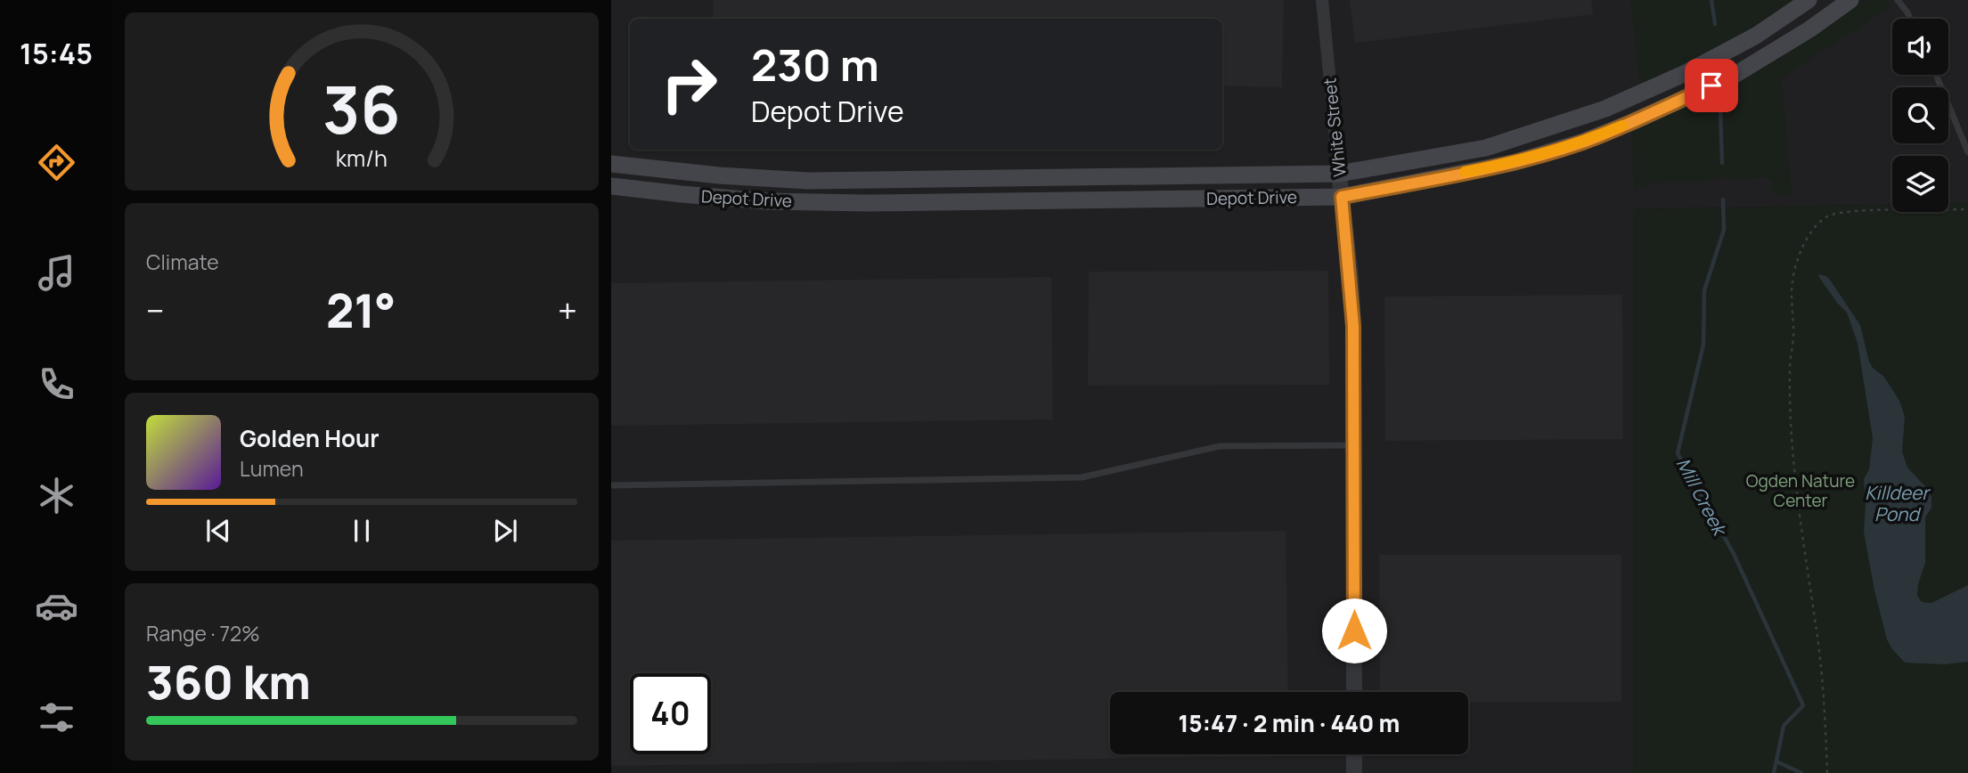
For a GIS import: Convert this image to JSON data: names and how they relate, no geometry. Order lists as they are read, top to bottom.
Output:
{
  "streets": {
    "main road": ["Depot Drive"],
    "street": ["White Street"]
  },
  "crossings": [
    ["White Street", "Depot Drive"]
  ],
  "water": ["Killdeer Pond", "Mill Creek"],
  "parks": ["Ogden Nature Center"],
  "page": {
    "tabs": "15:45",
    "turn": ["230 m", "Depot Drive"],
    "tile": [
      "Climate",
      ["Range · 72%", "360 km"]
    ],
    "heat": ["−", "21°", "+"],
    "song": ["Golden Hour", "Lumen"],
    "limit": "40",
    "trip": "15:47 · 2 min · 440 m",
    "gauge": ["36", "km/h"]
  }
}
